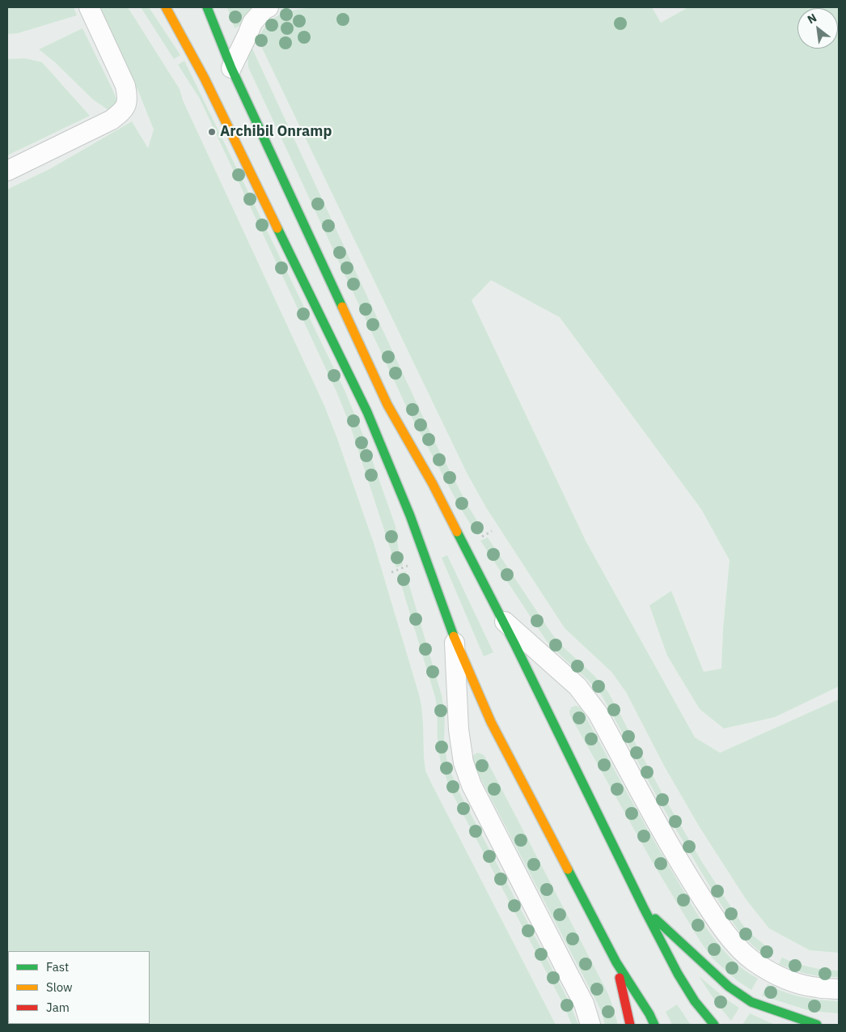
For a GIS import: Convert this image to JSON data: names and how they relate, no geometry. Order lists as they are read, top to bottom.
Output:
{
  "places": ["Archibil Onramp"],
  "legend": ["Fast", "Slow", "Jam"],
  "north": "top left"
}
